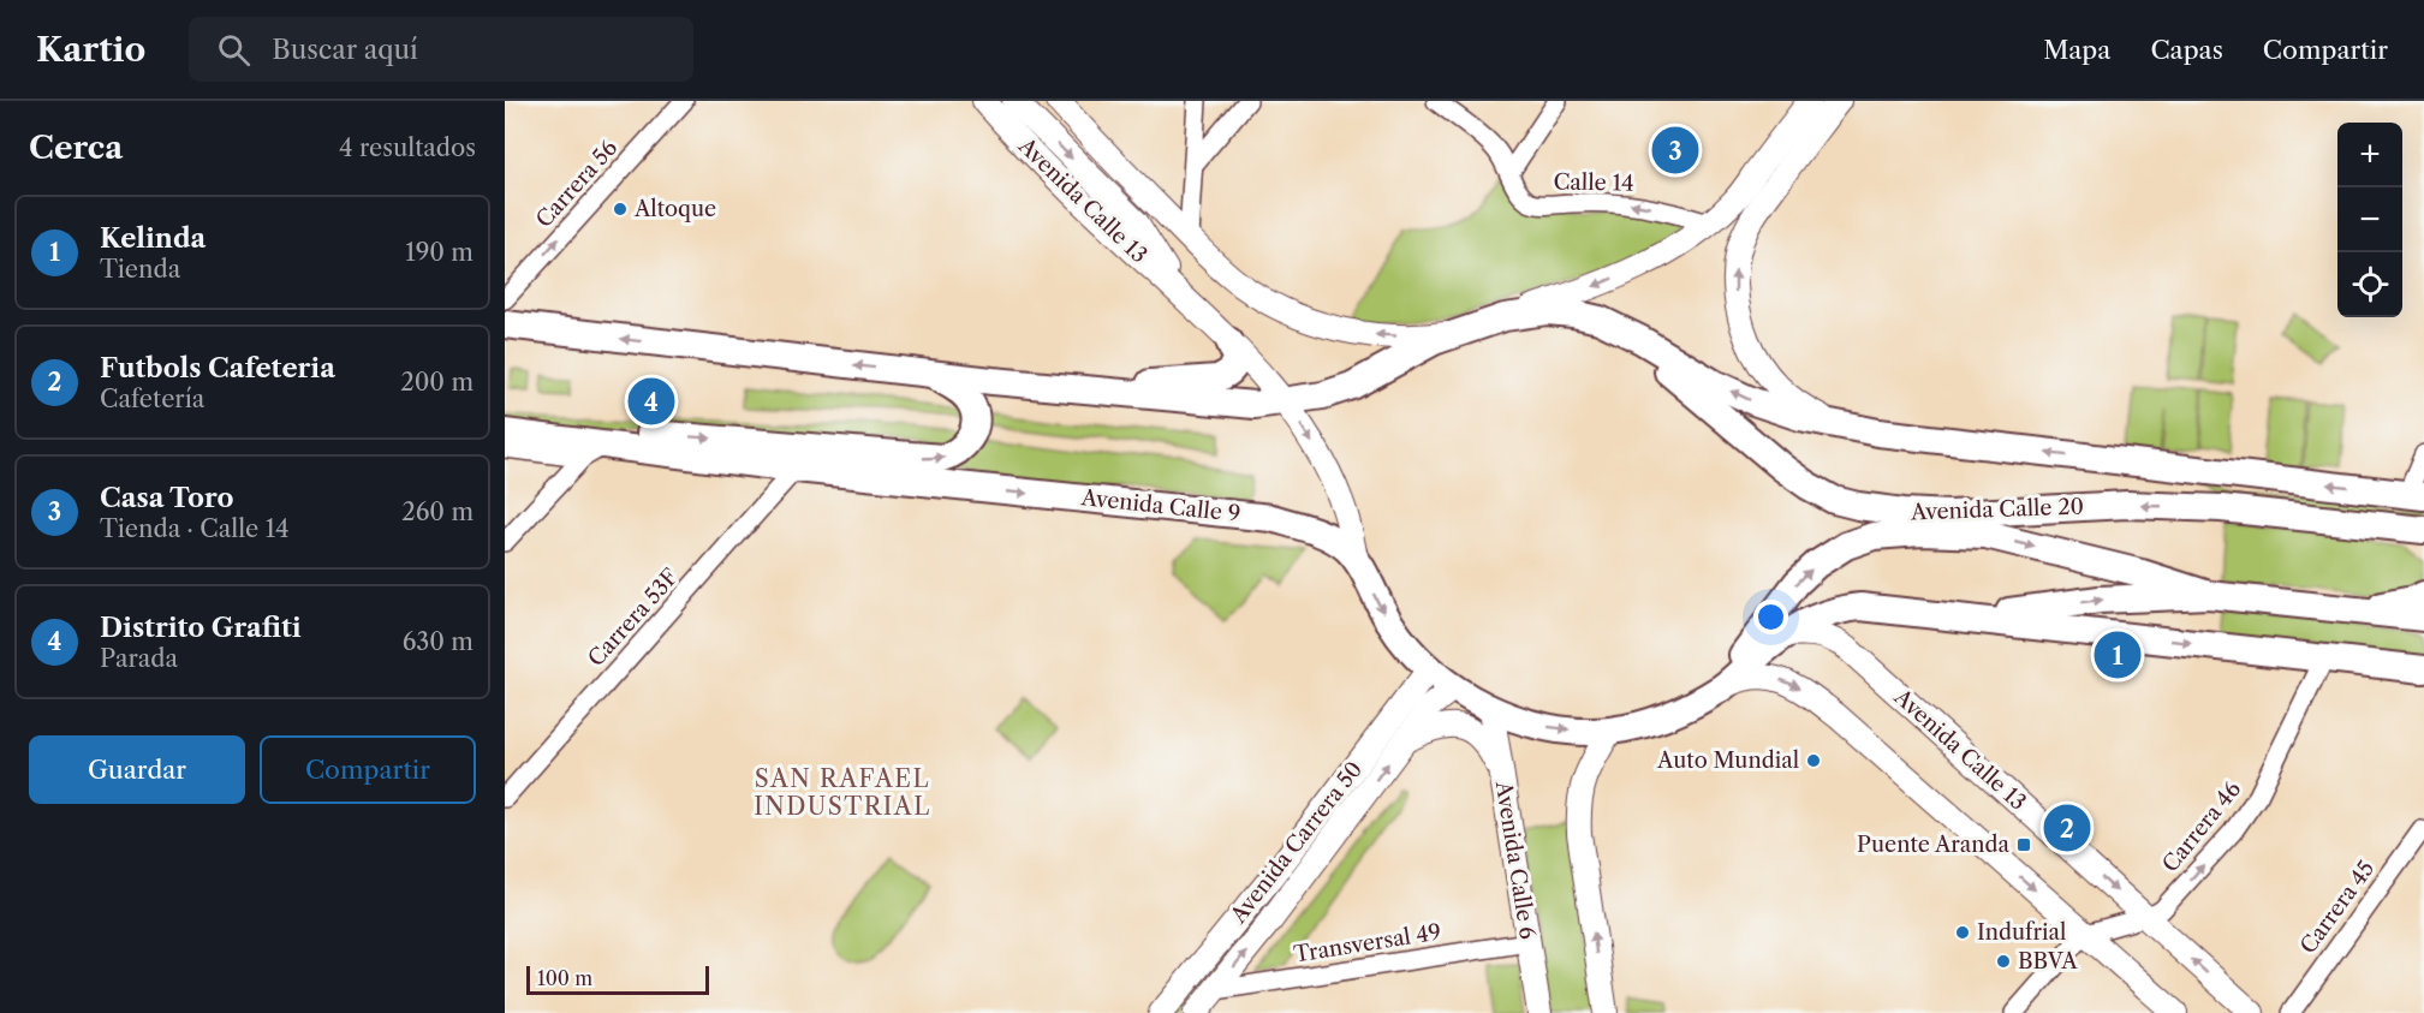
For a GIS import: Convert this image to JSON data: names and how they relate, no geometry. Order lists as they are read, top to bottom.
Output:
{
  "streets": {
    "highway": ["Avenida Calle 9", "Avenida Calle 20"],
    "main road": ["Avenida Calle 13", "Avenida Carrera 50", "Avenida Calle 6"],
    "street": [
      "Calle 14",
      "Carrera 56",
      "Carrera 53F",
      "Carrera 46",
      "Carrera 45",
      "Transversal 49"
    ]
  },
  "crossings": [
    ["Avenida Calle 13", "Avenida Calle 9"],
    ["Avenida Calle 13", "Avenida Calle 20"],
    ["Avenida Calle 13", "Carrera 46"],
    ["Avenida Calle 9", "Carrera 53F"],
    ["Avenida Calle 9", "Avenida Carrera 50"],
    ["Avenida Calle 9", "Avenida Calle 6"],
    ["Avenida Carrera 50", "Transversal 49"],
    ["Avenida Calle 6", "Transversal 49"]
  ],
  "one_way": [
    "Calle 14",
    "Carrera 56",
    "Avenida Calle 20",
    "Carrera 46"
  ],
  "districts": ["SAN RAFAEL INDUSTRIAL"],
  "places": {
    "other": [
      "Altoque",
      "Auto Mundial",
      "Indufrial",
      "BBVA"
    ],
    "transit": ["Puente Aranda"]
  },
  "scale_bar": "100 m",
  "page": {
    "header": "Kartio",
    "search": "Buscar aquí",
    "nav": ["Mapa", "Capas", "Compartir"],
    "heading": ["Cerca", "4 resultados"],
    "map_buttons": ["+", "−"],
    "pins": [
      "3",
      "4",
      "1",
      "2"
    ],
    "list": [
      {
        "mark": "1",
        "name": "Kelinda",
        "note": "Tienda",
        "value": "190 m"
      },
      {
        "mark": "2",
        "name": "Futbols Cafeteria",
        "note": "Cafetería",
        "value": "200 m"
      },
      {
        "mark": "3",
        "name": "Casa Toro",
        "note": "Tienda · Calle 14",
        "value": "260 m"
      },
      {
        "mark": "4",
        "name": "Distrito Grafiti",
        "note": "Parada",
        "value": "630 m"
      }
    ],
    "buttons": ["Guardar", "Compartir"],
    "scale": "100 m"
  }
}
